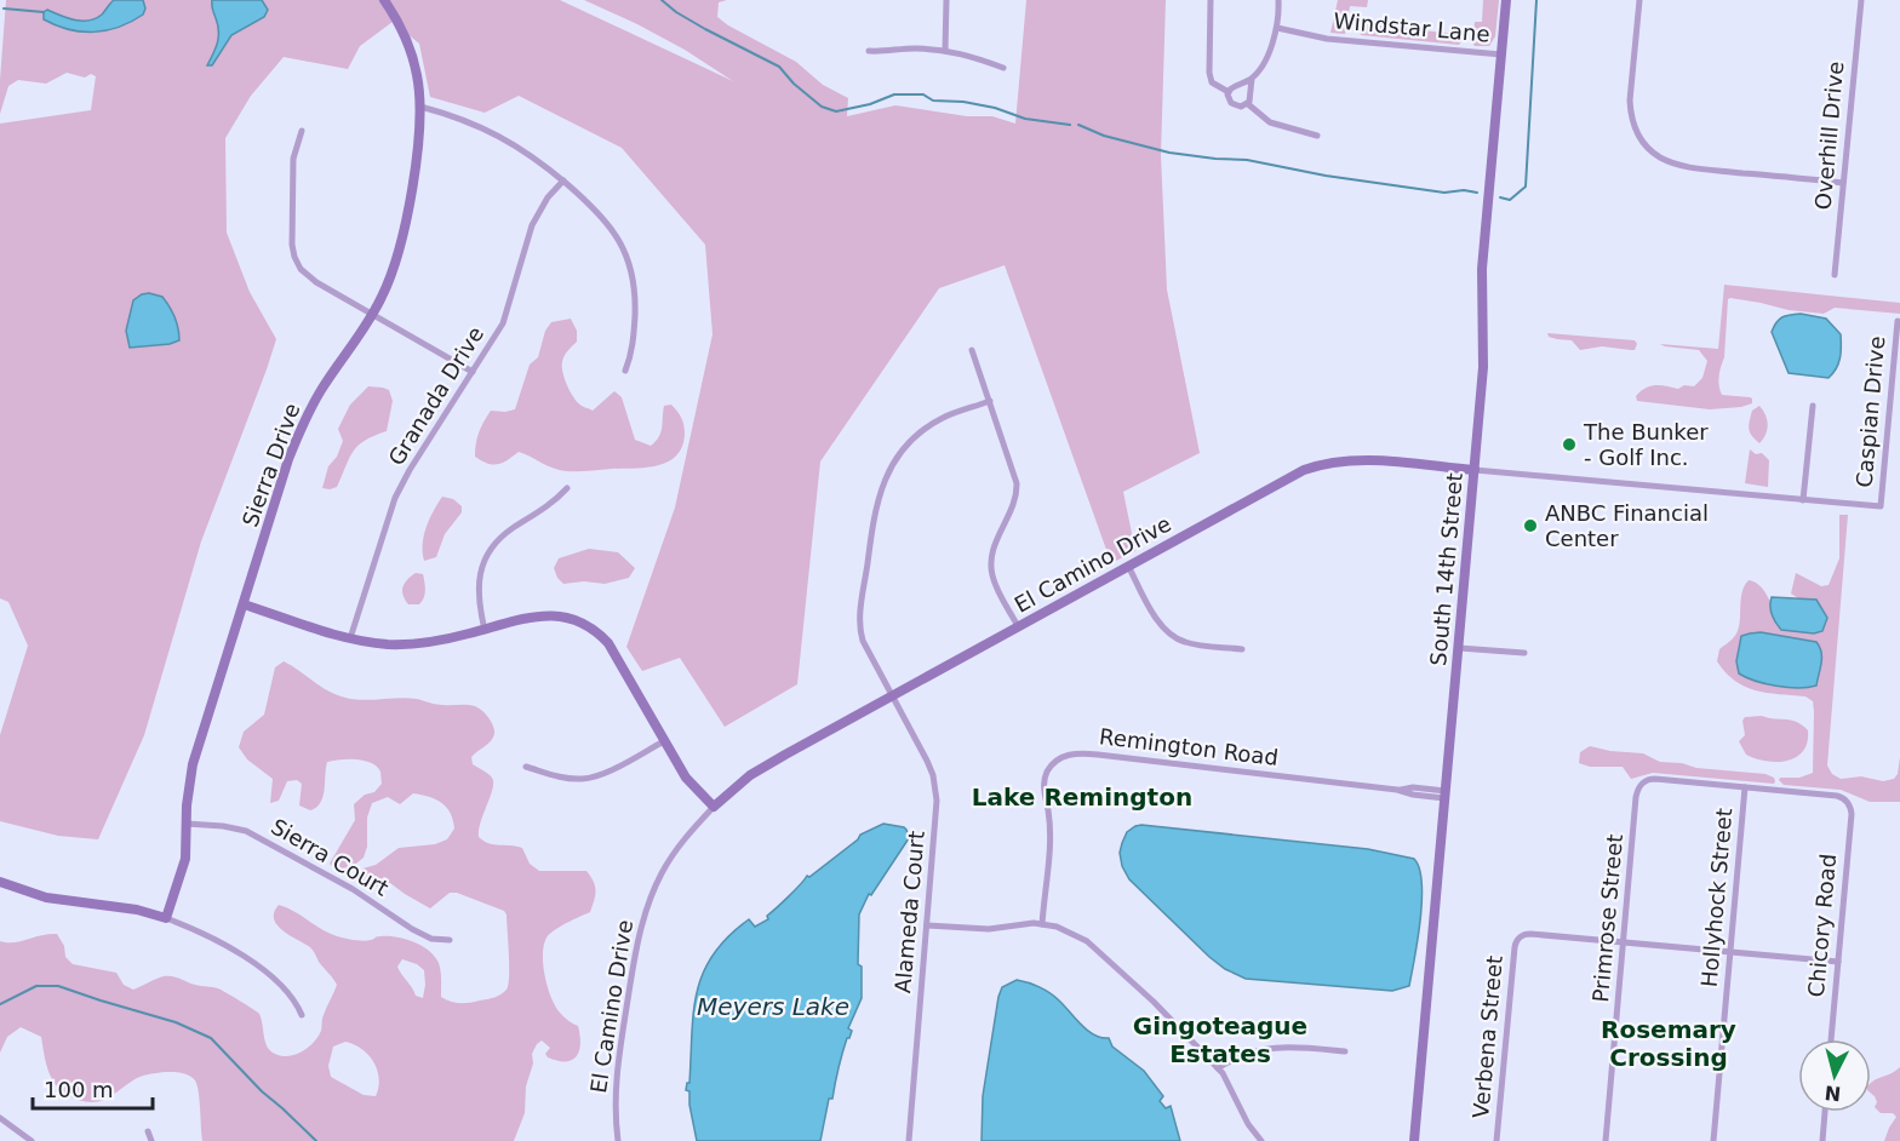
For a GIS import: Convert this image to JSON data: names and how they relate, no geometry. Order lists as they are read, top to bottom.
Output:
{
  "streets": {
    "street": [
      "Windstar Lane",
      "Overhill Drive",
      "Granada Drive",
      "Caspian Drive",
      "Sierra Drive",
      "El Camino Drive",
      "South 14th Street",
      "Remington Road",
      "Sierra Court",
      "Hollyhock Street",
      "Alameda Court",
      "Primrose Street",
      "Chicory Road",
      "Verbena Street"
    ]
  },
  "crossings": [
    ["Windstar Lane", "South 14th Street"],
    ["Caspian Drive", "El Camino Drive"],
    ["Sierra Drive", "Sierra Court"],
    ["El Camino Drive", "South 14th Street"],
    ["El Camino Drive", "Alameda Court"],
    ["South 14th Street", "Remington Road"],
    ["Hollyhock Street", "Primrose Street"],
    ["Hollyhock Street", "Chicory Road"],
    ["Primrose Street", "Chicory Road"],
    ["Primrose Street", "Verbena Street"]
  ],
  "districts": ["Lake Remington", "Gingoteague Estates", "Rosemary Crossing"],
  "water": ["Meyers Lake"],
  "places": ["The Bunker - Golf Inc.", "ANBC Financial Center"],
  "scale_bar": "100 m",
  "north": "bottom"
}
